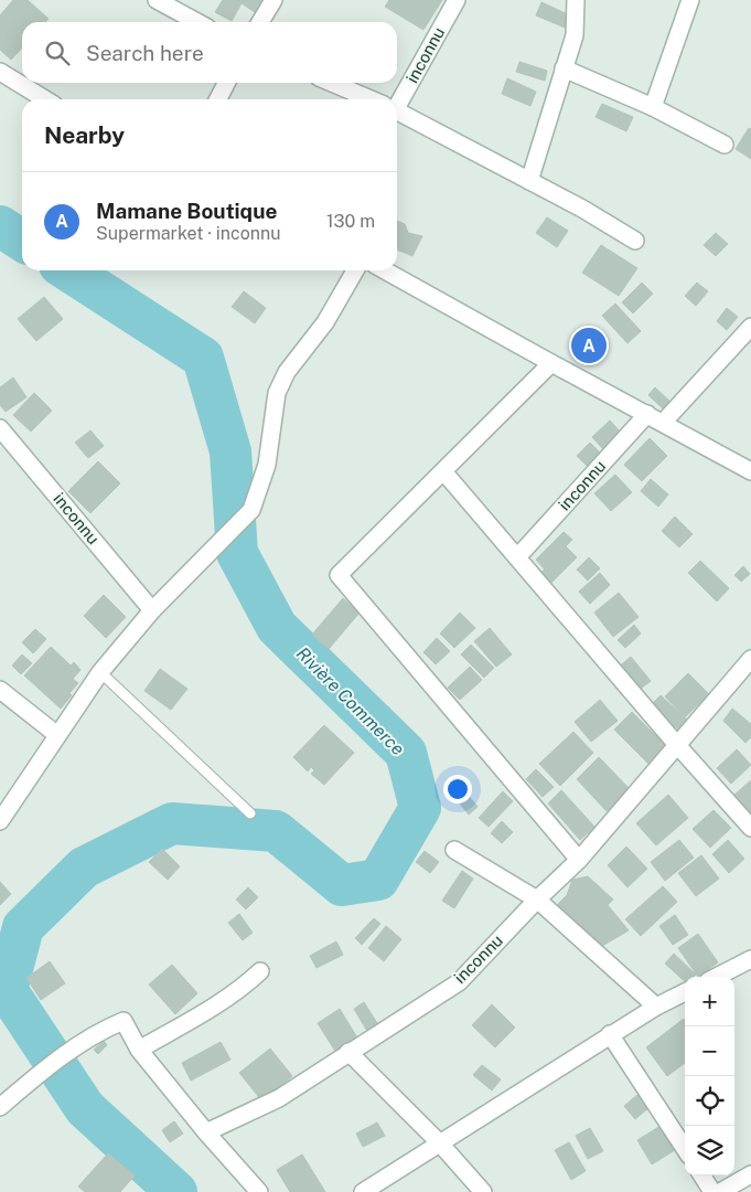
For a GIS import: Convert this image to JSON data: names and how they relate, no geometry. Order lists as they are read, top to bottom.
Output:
{
  "streets": {
    "street": ["inconnu"]
  },
  "water": ["Rivière Commerce"],
  "page": {
    "search": "Search here",
    "heading": "Nearby",
    "list": [
      {
        "mark": "A",
        "name": "Mamane Boutique",
        "note": "Supermarket · inconnu",
        "value": "130 m"
      }
    ],
    "pins": "A",
    "map_buttons": ["+", "−"]
  }
}
